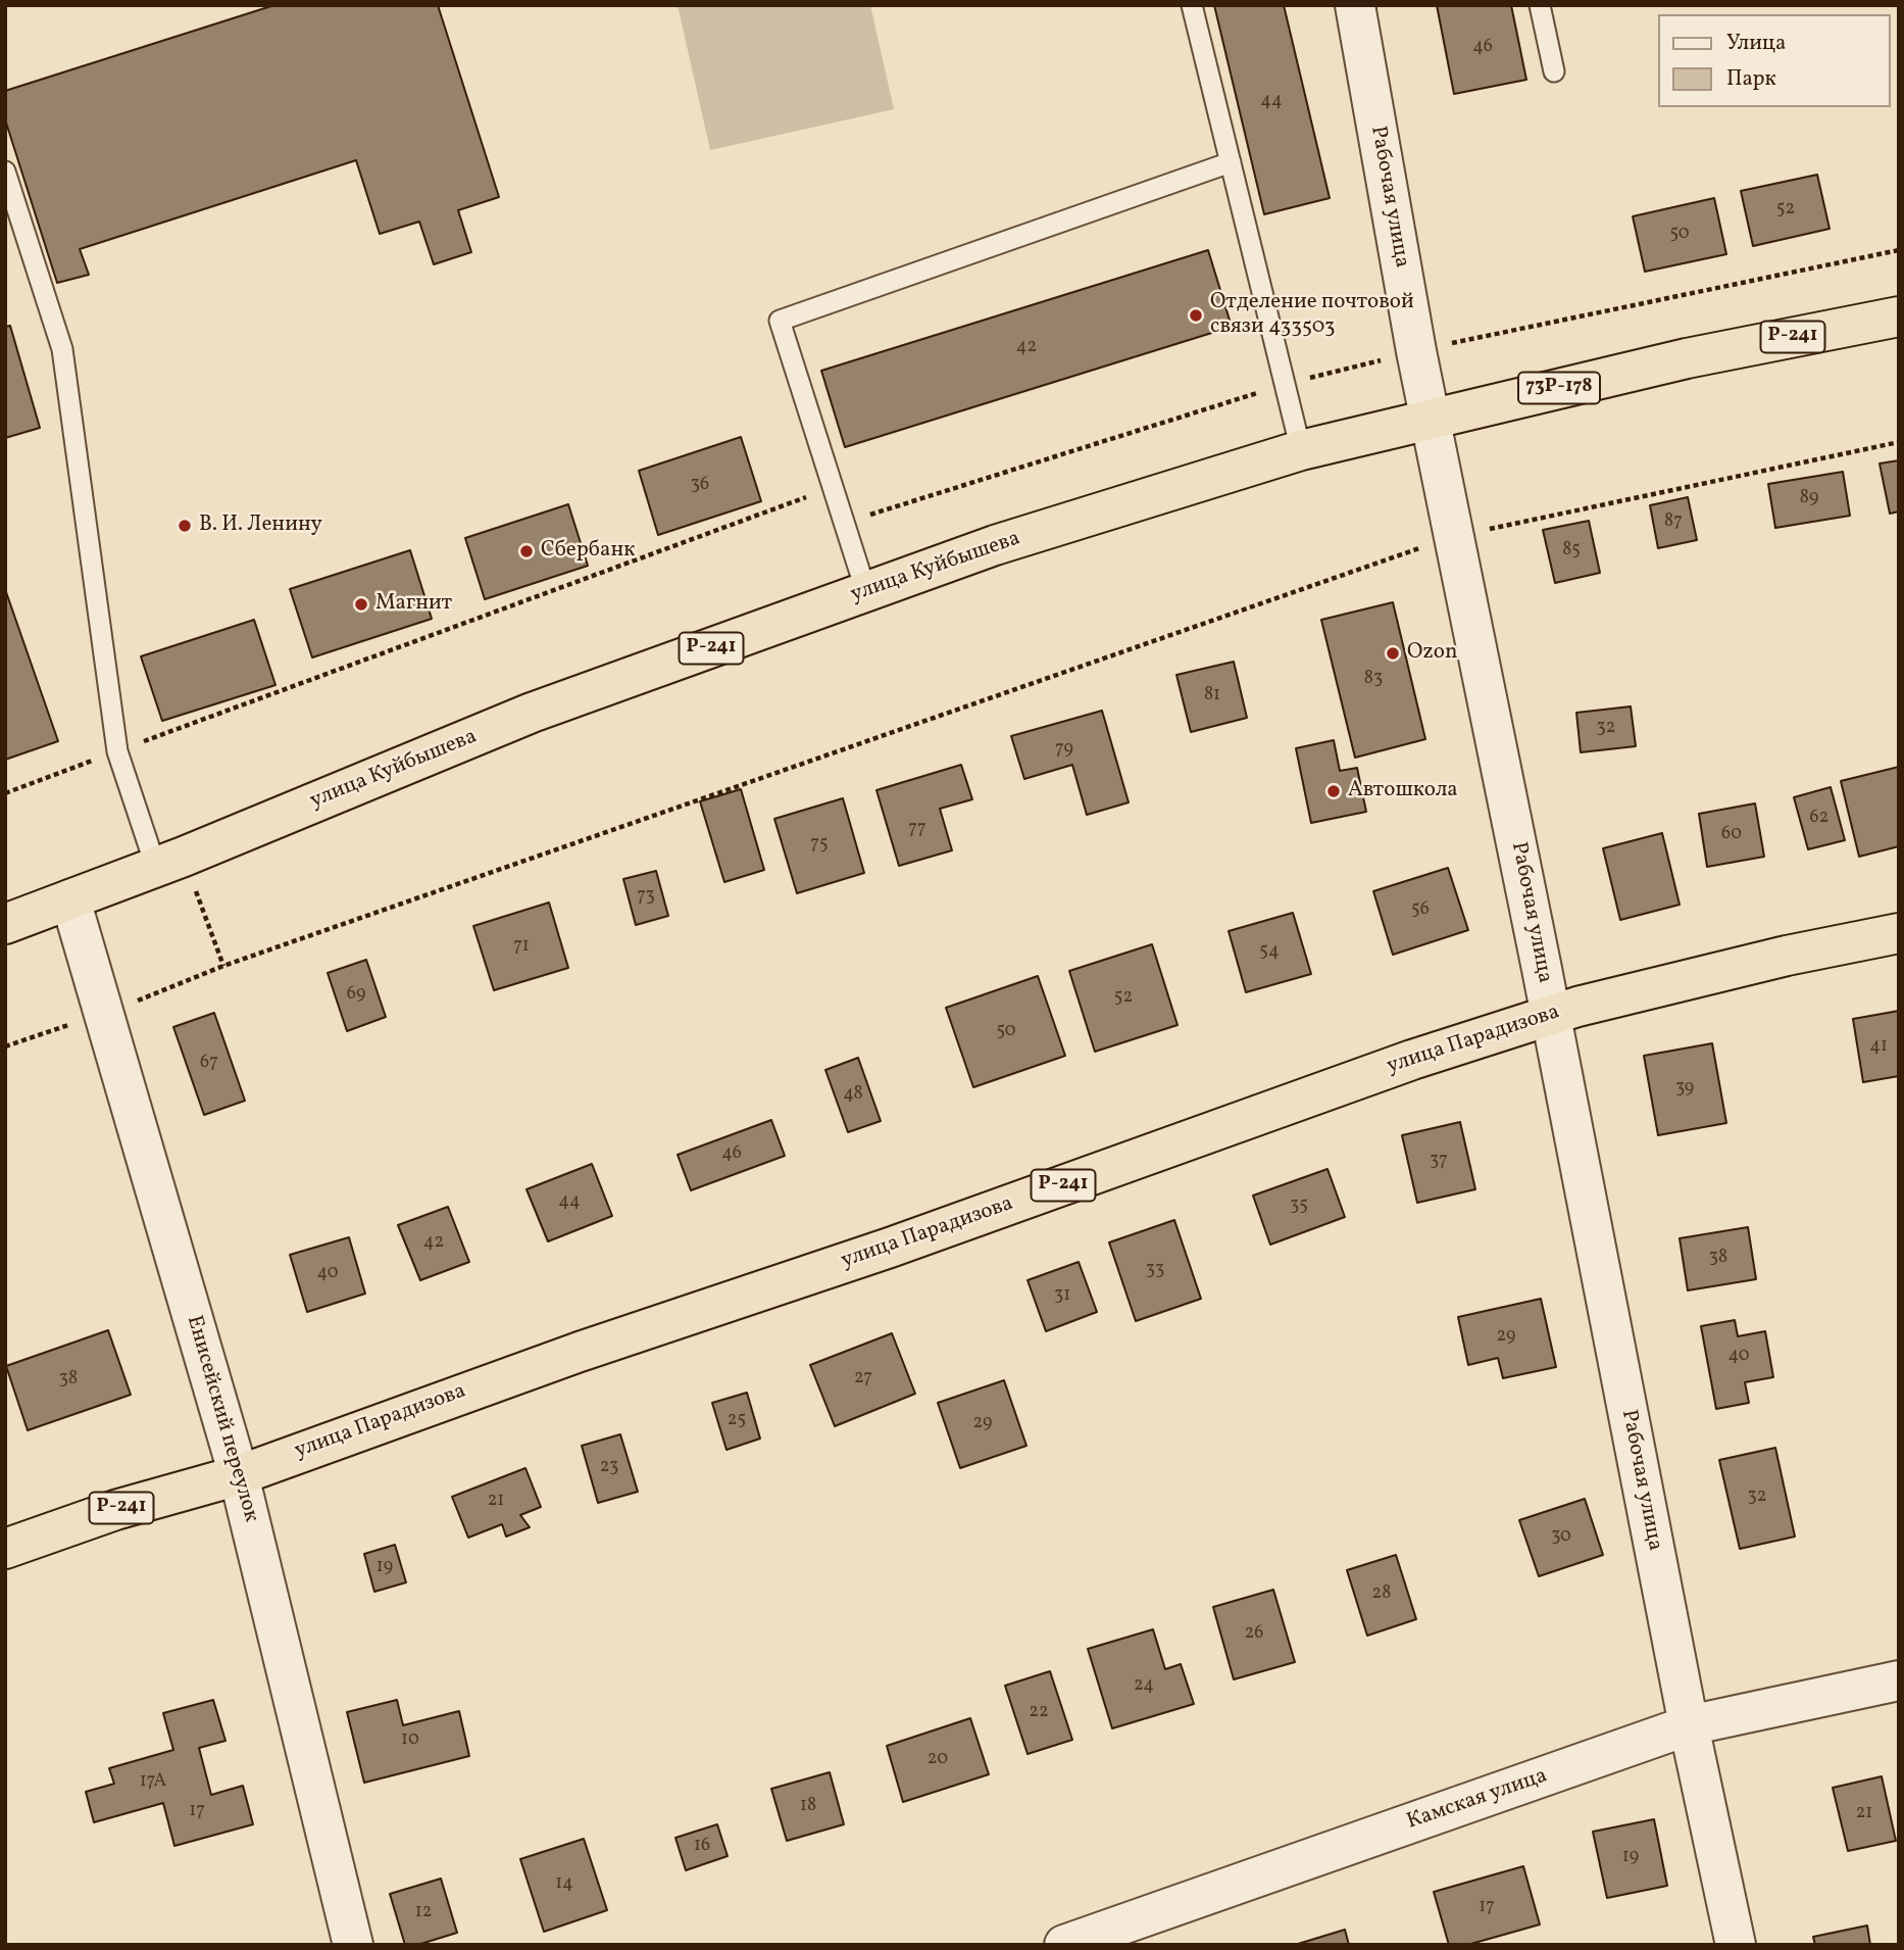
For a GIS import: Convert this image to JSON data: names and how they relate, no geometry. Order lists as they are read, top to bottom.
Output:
{
  "streets": {
    "highway": [
      "Р-241",
      "73Р-178",
      "улица Куйбышева",
      "улица Парадизова"
    ],
    "street": ["Рабочая улица", "Енисейский переулок", "Камская улица"]
  },
  "crossings": [
    ["Рабочая улица", "улица Куйбышева"],
    ["Рабочая улица", "улица Парадизова"],
    ["Рабочая улица", "Камская улица"],
    ["улица Куйбышева", "Енисейский переулок"],
    ["улица Парадизова", "Енисейский переулок"]
  ],
  "places": [
    "Отделение почтовой связи 433503",
    "В. И. Ленину",
    "Сбербанк",
    "Магнит",
    "Ozon",
    "Автошкола"
  ],
  "house_numbers": [
    "46",
    "44",
    "52",
    "50",
    "42",
    "36",
    "89",
    "87",
    "85",
    "83",
    "81",
    "32",
    "79",
    "62",
    "77",
    "60",
    "75",
    "73",
    "56",
    "71",
    "54",
    "69",
    "52",
    "50",
    "41",
    "67",
    "39",
    "48",
    "46",
    "37",
    "44",
    "35",
    "42",
    "38",
    "33",
    "40",
    "31",
    "29",
    "40",
    "27",
    "38",
    "25",
    "29",
    "23",
    "32",
    "21",
    "30",
    "19",
    "28",
    "26",
    "24",
    "22",
    "10",
    "20",
    "17А",
    "18",
    "17",
    "21",
    "16",
    "19",
    "14",
    "17",
    "12"
  ],
  "legend": ["Улица", "Парк"]
}
